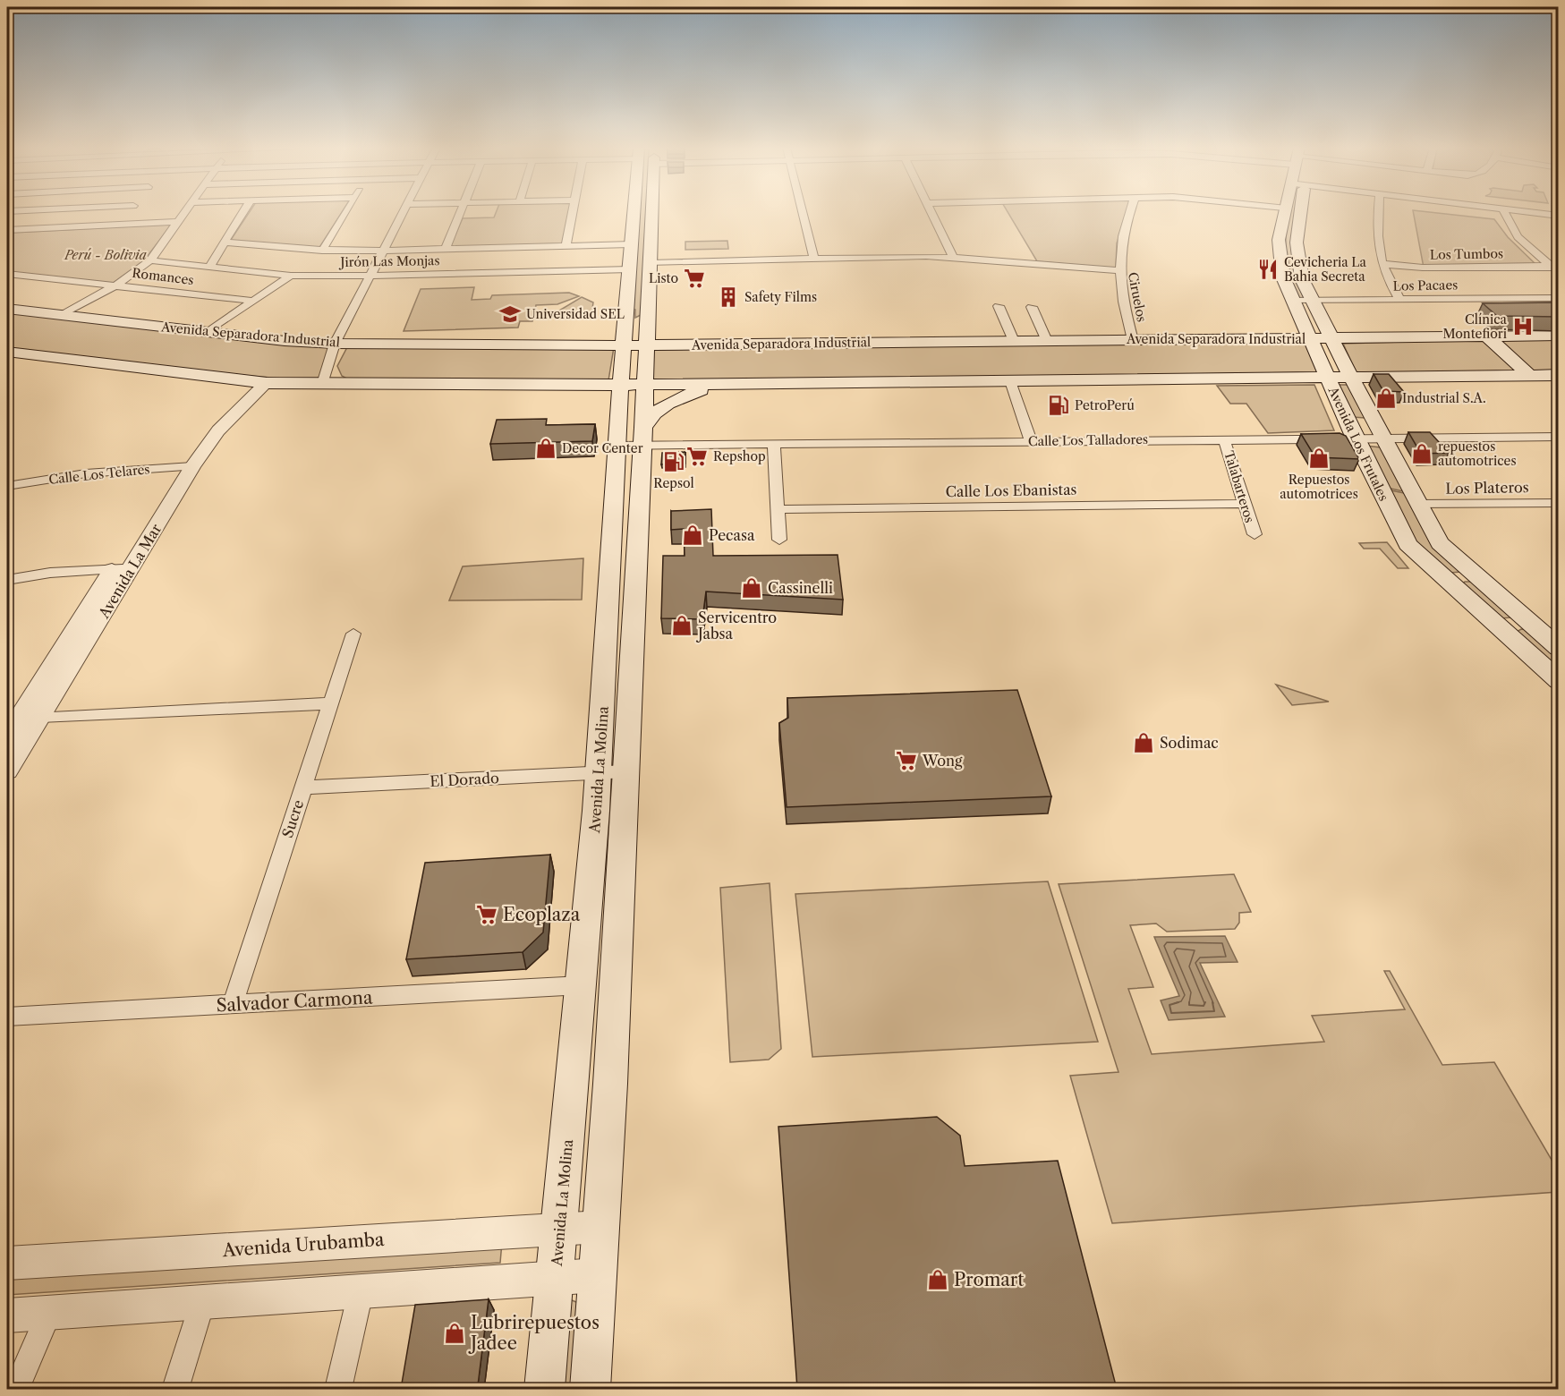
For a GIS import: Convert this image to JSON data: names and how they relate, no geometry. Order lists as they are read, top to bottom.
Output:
{
  "streets": {
    "main road": ["Avenida Separadora Industrial", "Avenida Los Frutales", "Avenida La Molina"],
    "street": [
      "Los Tumbos",
      "Jirón Las Monjas",
      "Romances",
      "Los Pacaes",
      "Ciruelos",
      "Calle Los Talladores",
      "Calle Los Telares",
      "Talabarteros",
      "Los Plateros",
      "Calle Los Ebanistas",
      "Avenida La Mar",
      "El Dorado",
      "Sucre",
      "Salvador Carmona",
      "Avenida Urubamba"
    ]
  },
  "crossings": [
    ["Jirón Las Monjas", "Avenida La Molina"],
    ["Los Pacaes", "Avenida Los Frutales"],
    ["Ciruelos", "Avenida Separadora Industrial"],
    ["Avenida Separadora Industrial", "Avenida Los Frutales"],
    ["Avenida Separadora Industrial", "Avenida La Molina"],
    ["Calle Los Talladores", "Avenida Los Frutales"],
    ["Calle Los Talladores", "Talabarteros"],
    ["Calle Los Talladores", "Avenida La Molina"],
    ["Avenida Los Frutales", "Los Plateros"],
    ["Calle Los Telares", "Avenida La Mar"],
    ["Talabarteros", "Calle Los Ebanistas"],
    ["Avenida La Molina", "El Dorado"],
    ["Avenida La Molina", "Salvador Carmona"],
    ["Avenida La Molina", "Avenida Urubamba"],
    ["El Dorado", "Sucre"],
    ["Sucre", "Salvador Carmona"]
  ],
  "parks": ["Perú - Bolivia"],
  "places": {
    "restaurant": ["Cevicheria La Bahia Secreta"],
    "supermarket": [
      "Listo",
      "Repshop",
      "Wong",
      "Ecoplaza"
    ],
    "building": ["Safety Films"],
    "school or university": ["Universidad SEL"],
    "hospital": ["Clínica Montefiori"],
    "shop": [
      "Industrial S.A.",
      "Decor Center",
      "repuestos automotrices",
      "Repuestos automotrices",
      "Pecasa",
      "Cassinelli",
      "Servicentro Jabsa",
      "Sodimac",
      "Promart",
      "Lubrirepuestos Jadee"
    ],
    "fuel station": ["PetroPerú", "Repsol"]
  }
}
